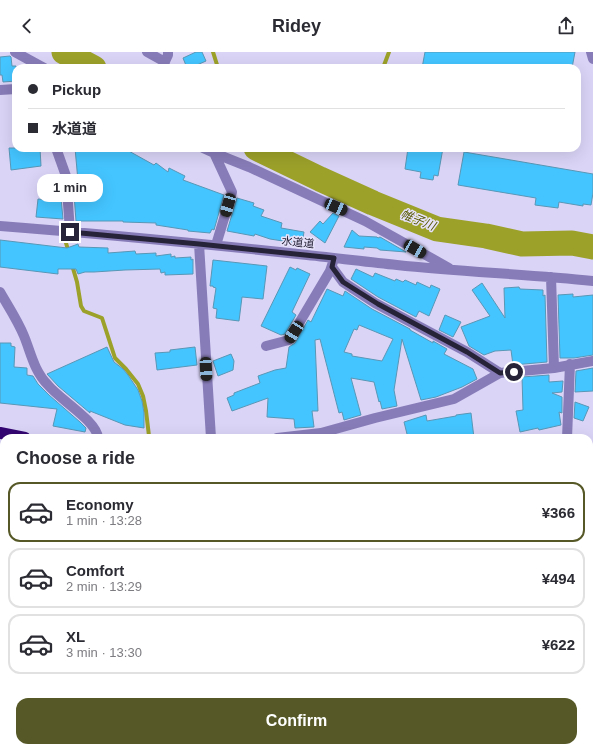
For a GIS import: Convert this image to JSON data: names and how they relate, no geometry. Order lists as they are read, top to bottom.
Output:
{
  "streets": {
    "street": ["水道道"]
  },
  "water": ["帷子川"],
  "page": {
    "header": "Ridey",
    "banner": ["Pickup", "水道道"],
    "bubble": "1 min",
    "heading": "Choose a ride",
    "list": [
      {
        "name": "Economy",
        "note": "1 min · 13:28",
        "value": "¥366"
      },
      {
        "name": "Comfort",
        "note": "2 min · 13:29",
        "value": "¥494"
      },
      {
        "name": "XL",
        "note": "3 min · 13:30",
        "value": "¥622"
      }
    ],
    "buttons": "Confirm"
  }
}
